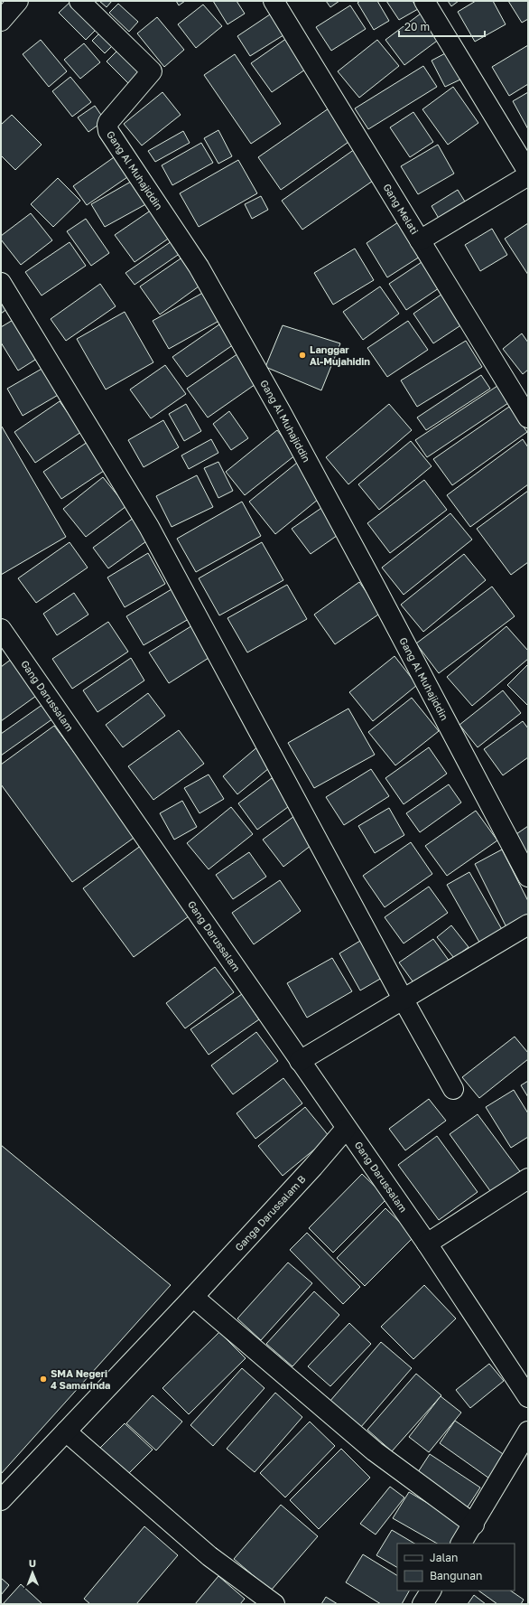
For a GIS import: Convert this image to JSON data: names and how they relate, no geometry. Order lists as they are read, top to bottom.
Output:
{
  "streets": {
    "street": [
      "Gang Al Muhajiddin",
      "Gang Melati",
      "Gang Darussalam",
      "Ganga Darussalam B"
    ]
  },
  "crossings": [
    ["Gang Darussalam", "Ganga Darussalam B"]
  ],
  "places": ["Langgar Al-Mujahidin", "SMA Negeri 4 Samarinda"],
  "legend": ["Jalan", "Bangunan"],
  "scale_bar": "20 m",
  "north": "top"
}
